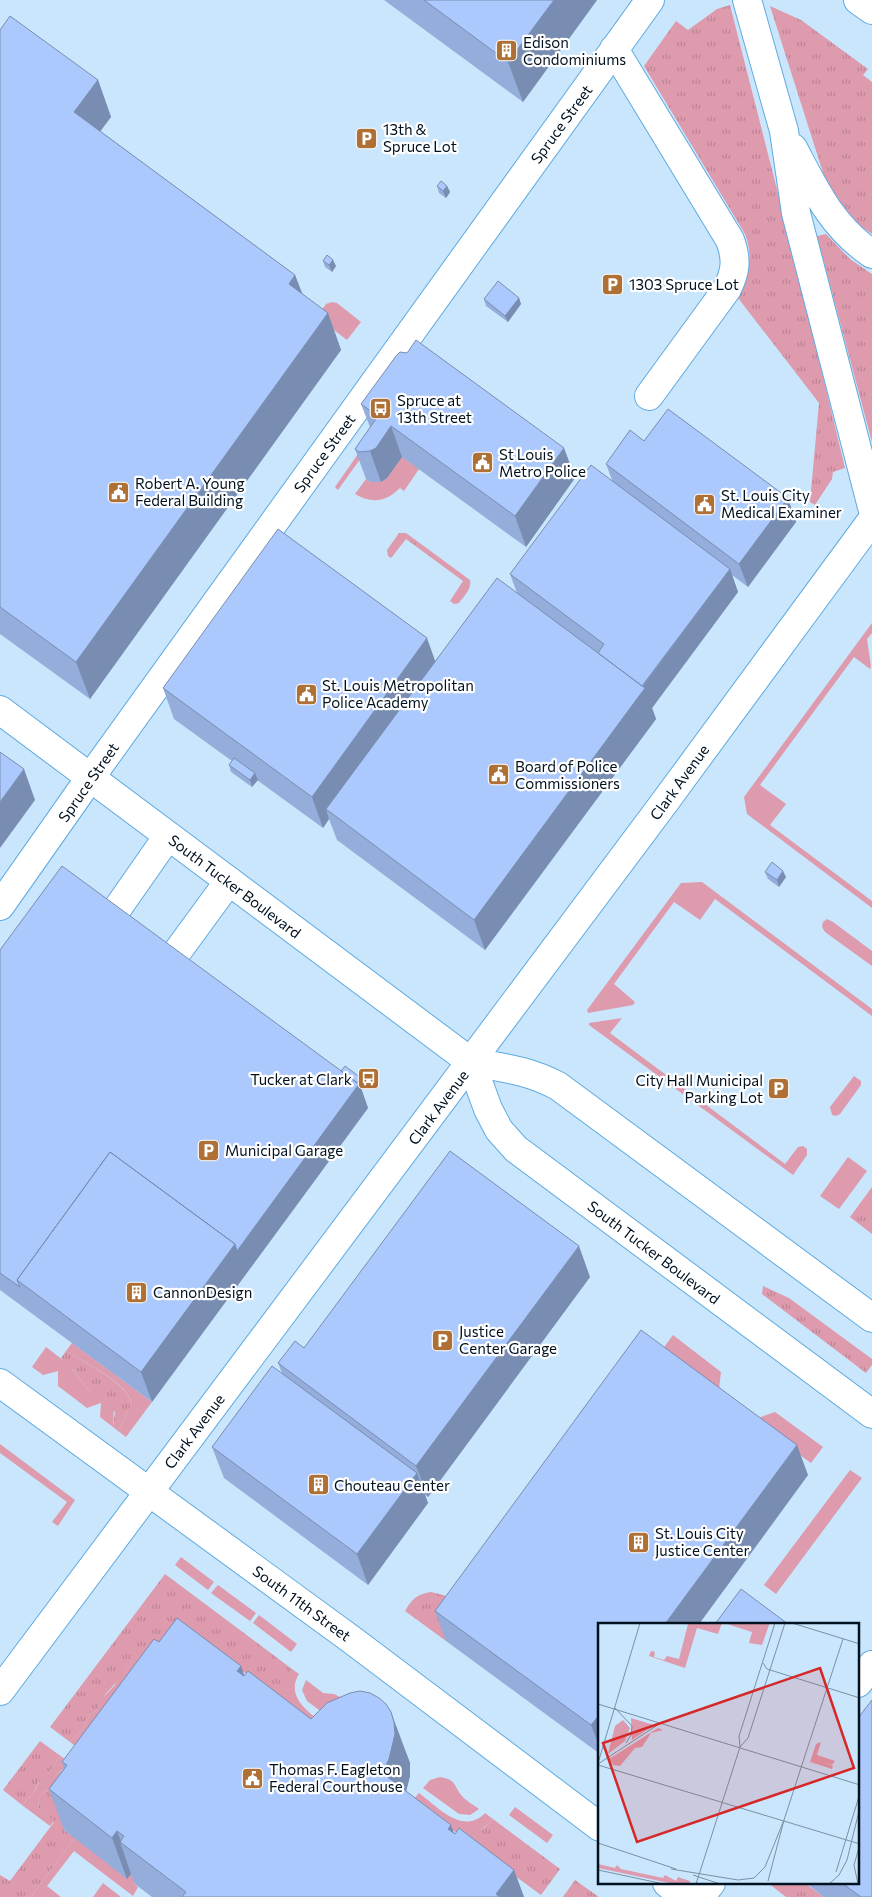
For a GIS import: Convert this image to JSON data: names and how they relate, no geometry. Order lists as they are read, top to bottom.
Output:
{
  "streets": {
    "main road": [
      "Spruce Street",
      "Clark Avenue",
      "South Tucker Boulevard",
      "South 11th Street"
    ]
  },
  "crossings": [
    ["Spruce Street", "South Tucker Boulevard"],
    ["Clark Avenue", "South Tucker Boulevard"],
    ["Clark Avenue", "South 11th Street"]
  ],
  "places": {
    "building": [
      "Edison Condominiums",
      "CannonDesign",
      "Chouteau Center",
      "St. Louis City Justice Center"
    ],
    "parking": [
      "13th & Spruce Lot",
      "1303 Spruce Lot",
      "City Hall Municipal Parking Lot",
      "Municipal Garage",
      "Justice Center Garage"
    ],
    "bus stop": ["Spruce at 13th Street", "Tucker at Clark"],
    "public building": [
      "St Louis Metro Police",
      "Robert A. Young Federal Building",
      "St. Louis City Medical Examiner",
      "St. Louis Metropolitan Police Academy",
      "Board of Police Commissioners",
      "Thomas F. Eagleton Federal Courthouse"
    ]
  }
}
